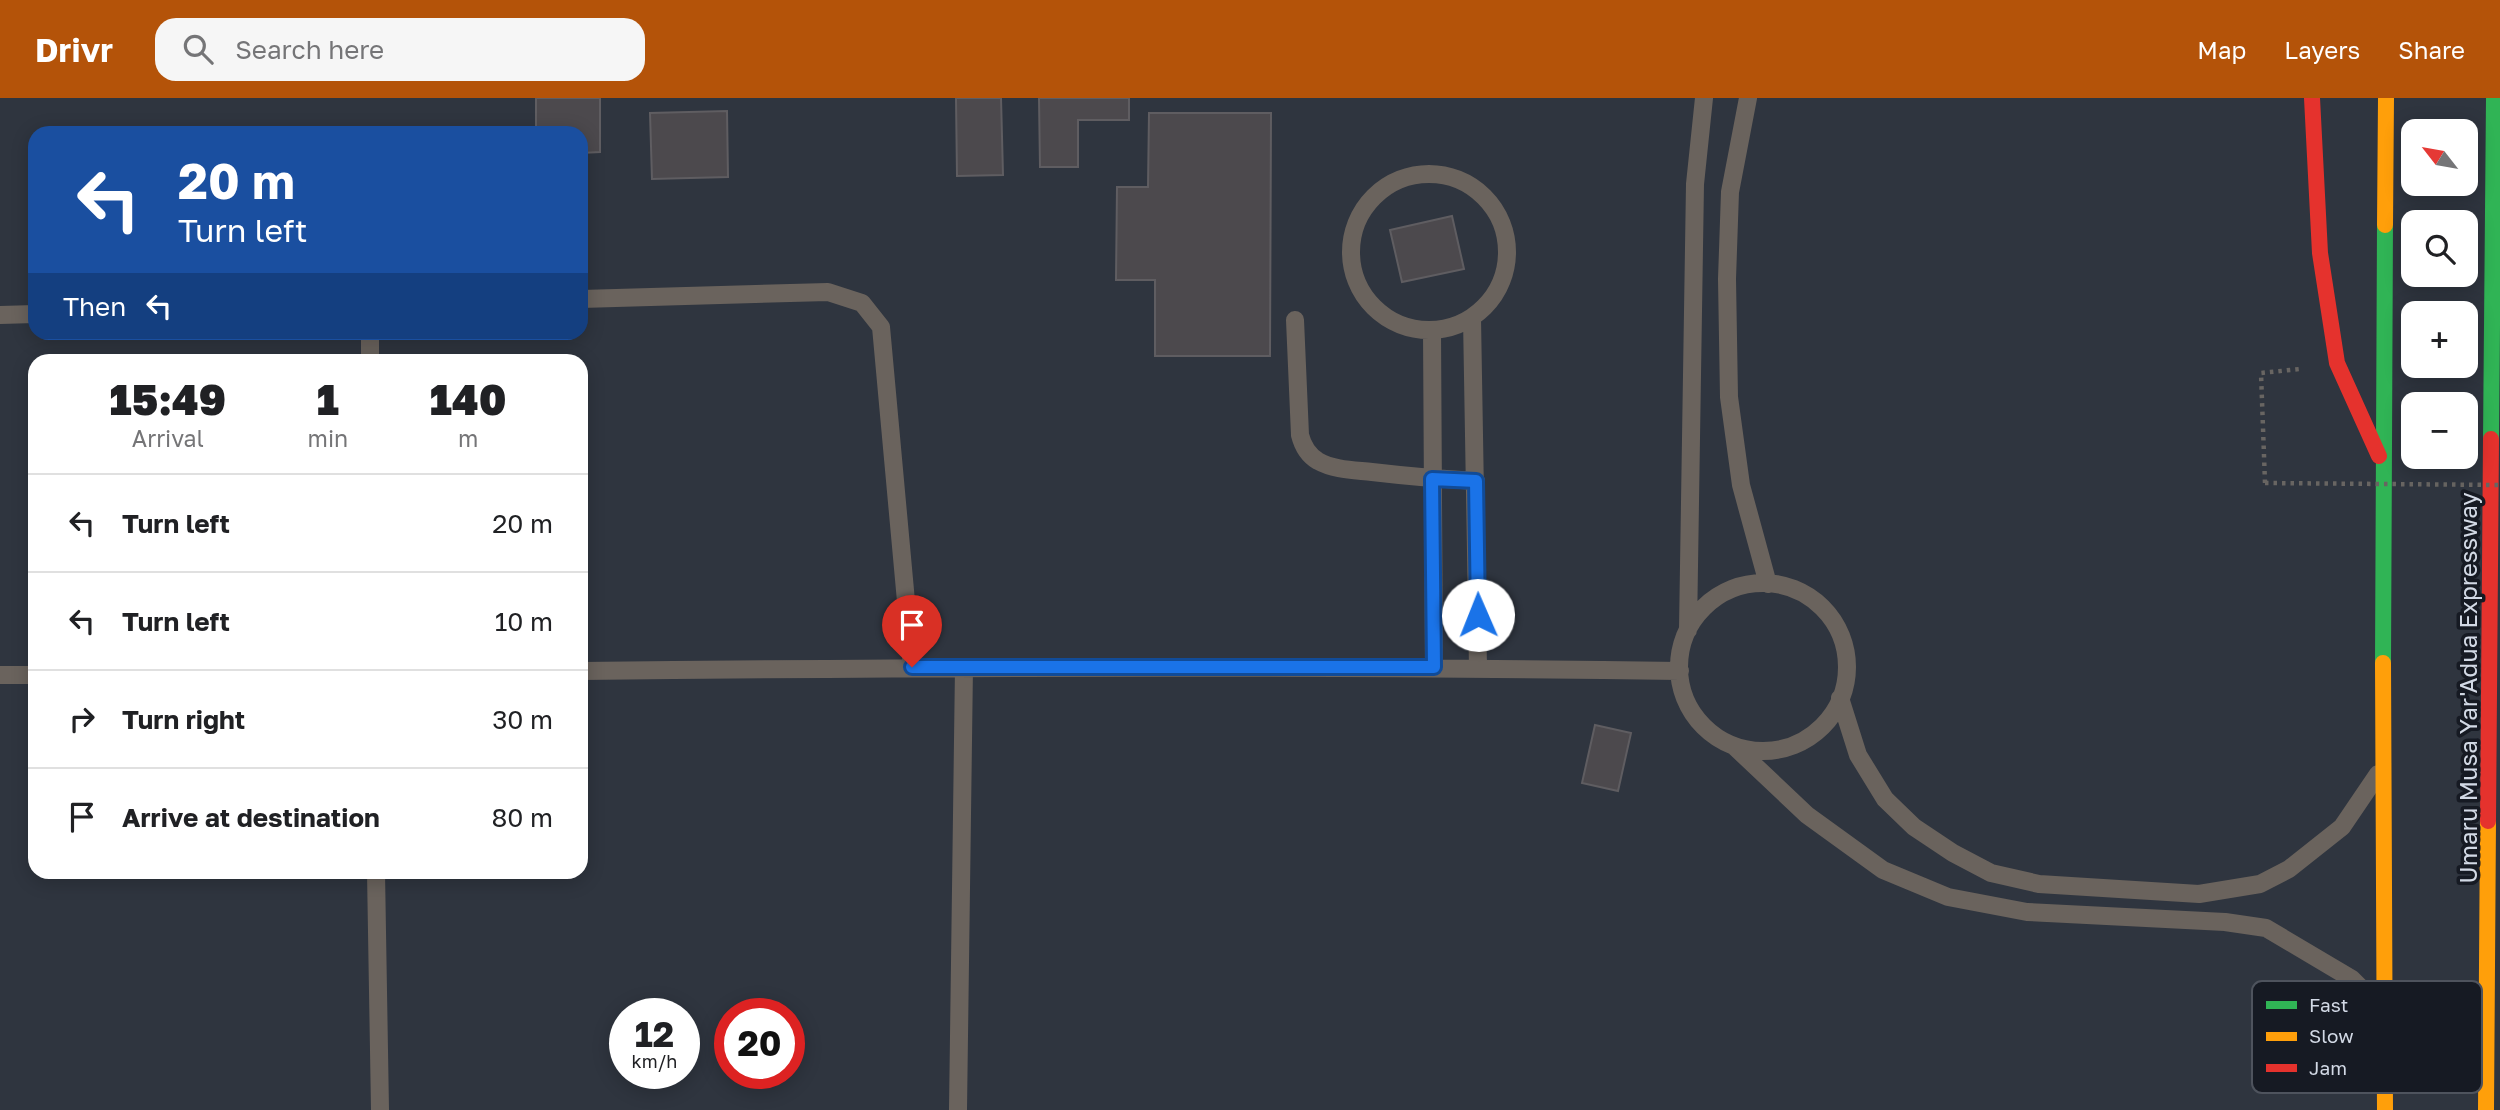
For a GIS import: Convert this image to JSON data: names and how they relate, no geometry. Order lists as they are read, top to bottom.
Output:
{
  "streets": {
    "highway": ["Umaru Musa Yar'Adua Expressway"]
  },
  "legend": ["Fast", "Slow", "Jam"],
  "north": "top left",
  "page": {
    "header": "Drivr",
    "search": "Search here",
    "nav": ["Map", "Layers", "Share"],
    "map_buttons": ["+", "−"],
    "turn": ["20 m", "Turn left"],
    "then": "Then",
    "eta": [
      "15:49",
      "Arrival",
      "1",
      "min",
      "140",
      "m"
    ],
    "list": [
      {
        "name": "Turn left",
        "value": "20 m"
      },
      {
        "name": "Turn left",
        "value": "10 m"
      },
      {
        "name": "Turn right",
        "value": "30 m"
      },
      {
        "name": "Arrive at destination",
        "value": "80 m"
      }
    ],
    "speed": "12 km/h",
    "limit": "20"
  }
}
